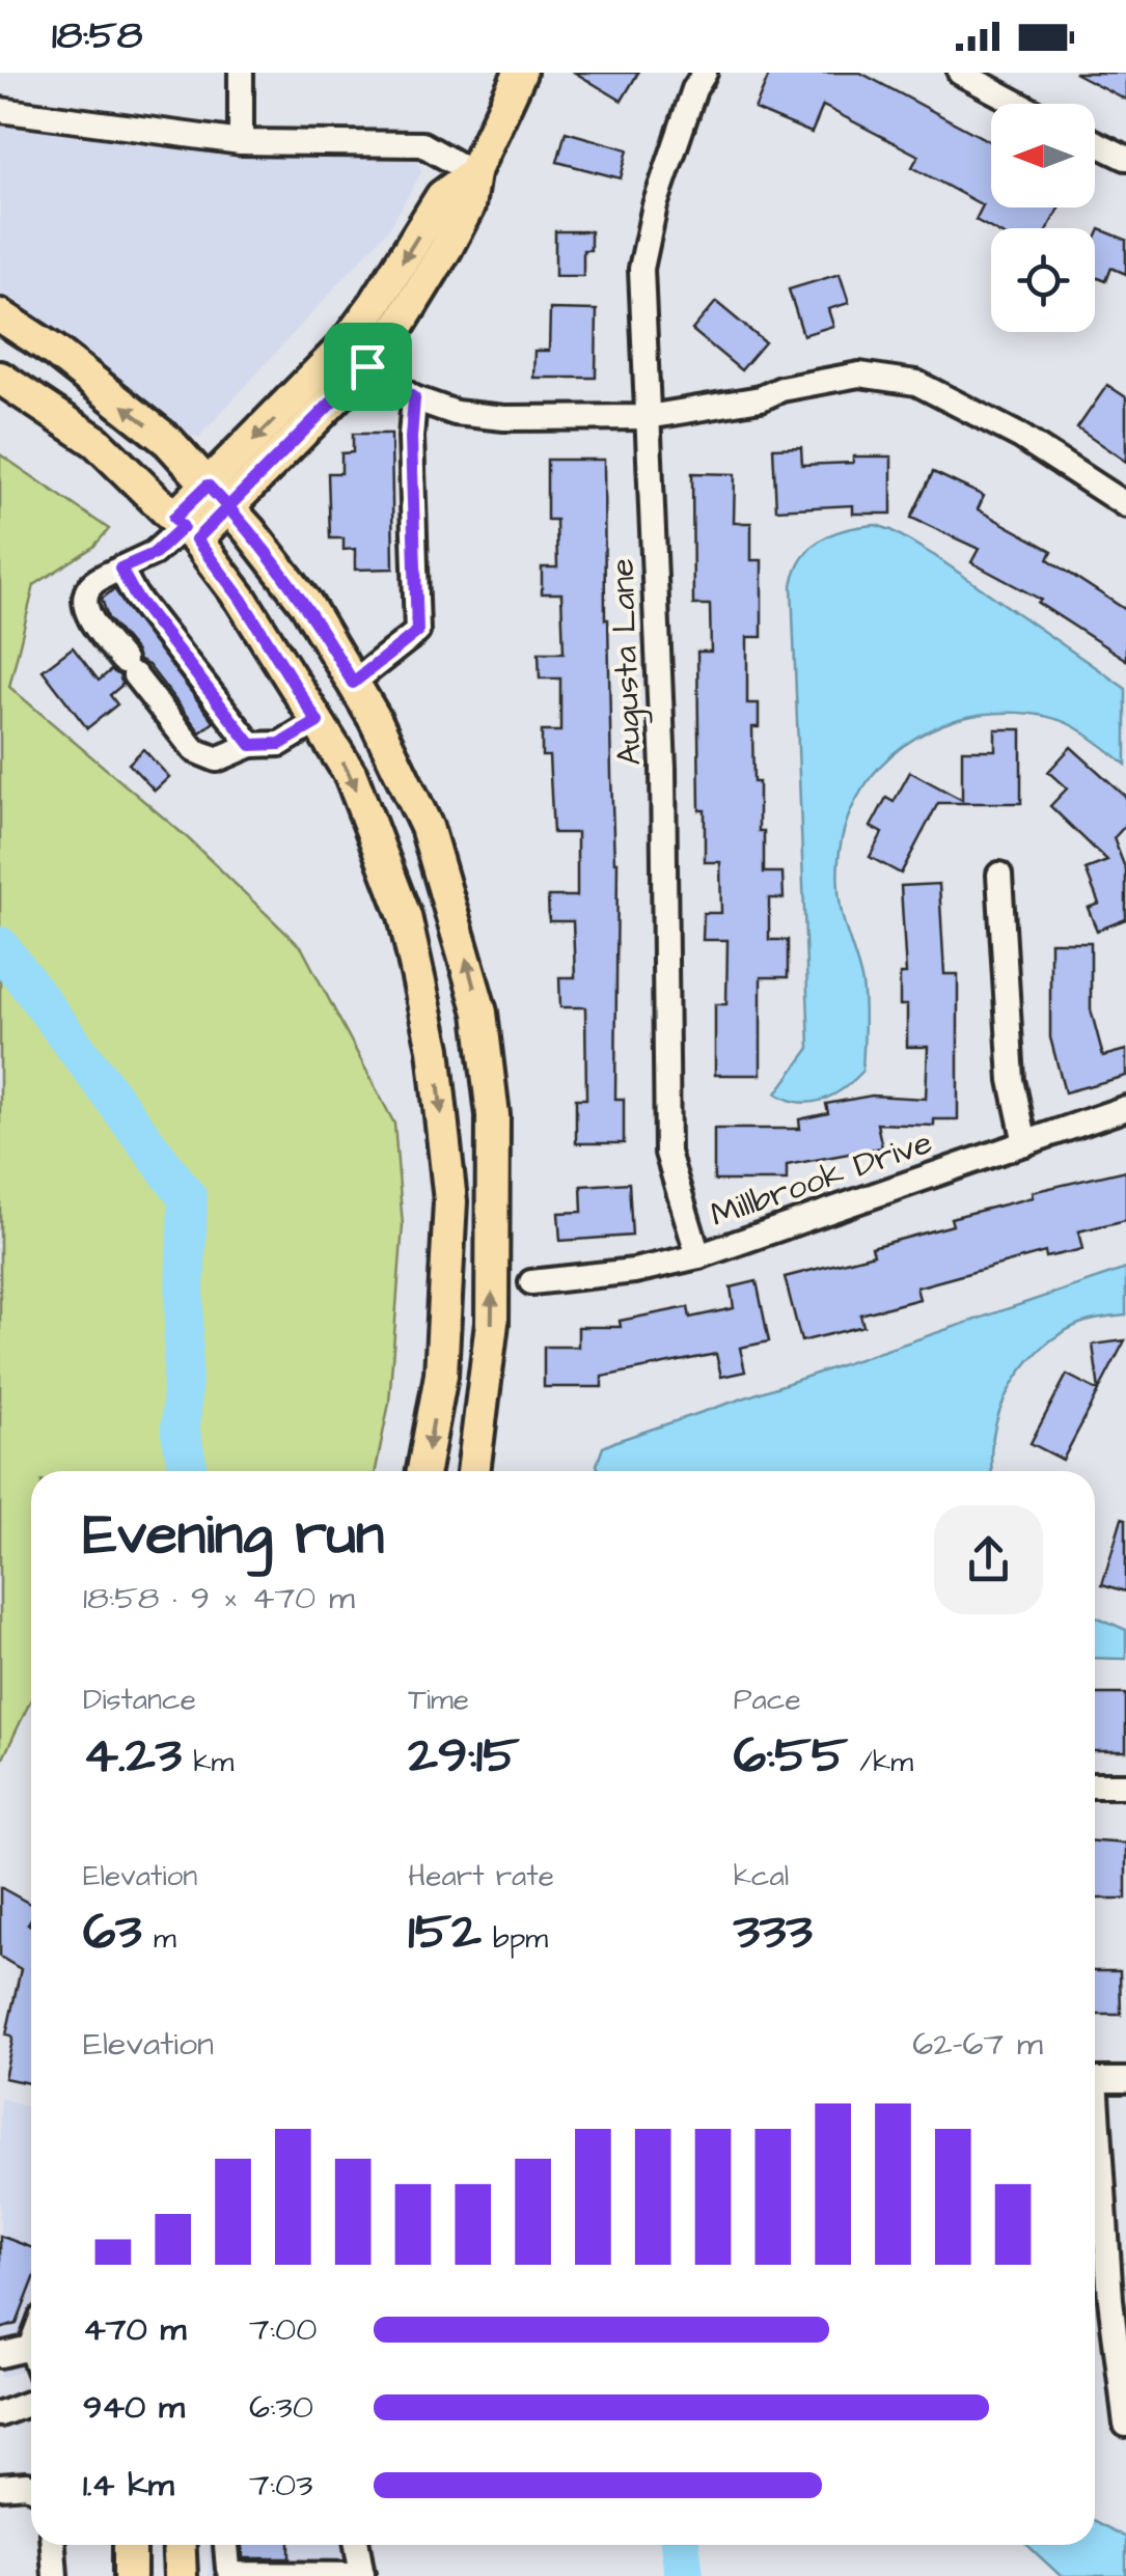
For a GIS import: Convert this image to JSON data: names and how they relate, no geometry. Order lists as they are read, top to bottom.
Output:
{
  "streets": {
    "street": ["Augusta Lane", "Millbrook Drive"]
  },
  "crossings": [
    ["Augusta Lane", "Millbrook Drive"]
  ],
  "north": "left",
  "page": {
    "status": "18:58",
    "heading": ["Evening run", "18:58 · 9 × 470 m"],
    "stats": [
      ["Distance", "4.23 km"],
      ["Time", "29:15"],
      ["Pace", "6:55 /km"],
      ["Elevation", "63 m"],
      ["Heart rate", "152 bpm"],
      ["kcal", "333"]
    ],
    "chart": ["Elevation", "62–67 m"],
    "list": [
      {
        "name": "470 m",
        "note": "7:00"
      },
      {
        "name": "940 m",
        "note": "6:30"
      },
      {
        "name": "1.4 km",
        "note": "7:03"
      }
    ]
  }
}
